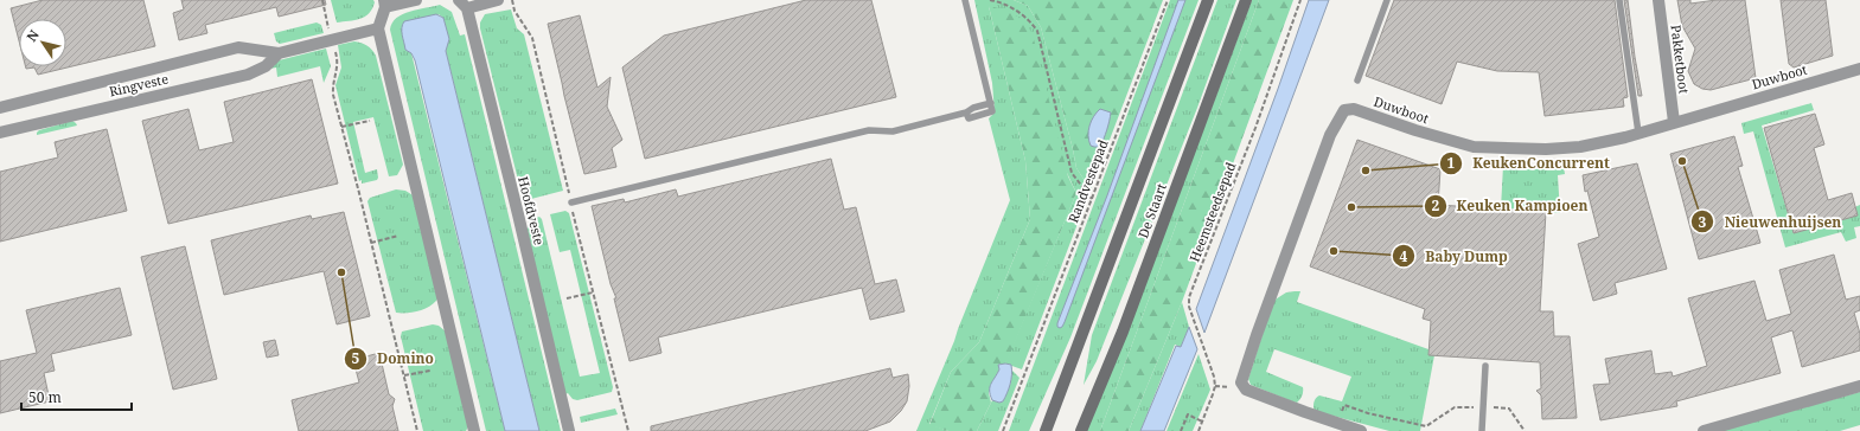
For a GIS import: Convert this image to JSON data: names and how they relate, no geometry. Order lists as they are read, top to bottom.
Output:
{
  "streets": {
    "main road": ["De Staart"],
    "street": [
      "Pakketboot",
      "Duwboot",
      "Ringveste",
      "Hoofdveste"
    ],
    "path": ["Randvestepad", "Heemsteedsepad"]
  },
  "crossings": [
    ["Pakketboot", "Duwboot"]
  ],
  "places": [
    "Nieuwenhuijsen",
    "KeukenConcurrent",
    "Keuken Kampioen",
    "Baby Dump",
    "Domino"
  ],
  "scale_bar": "50 m",
  "north": "top left"
}
